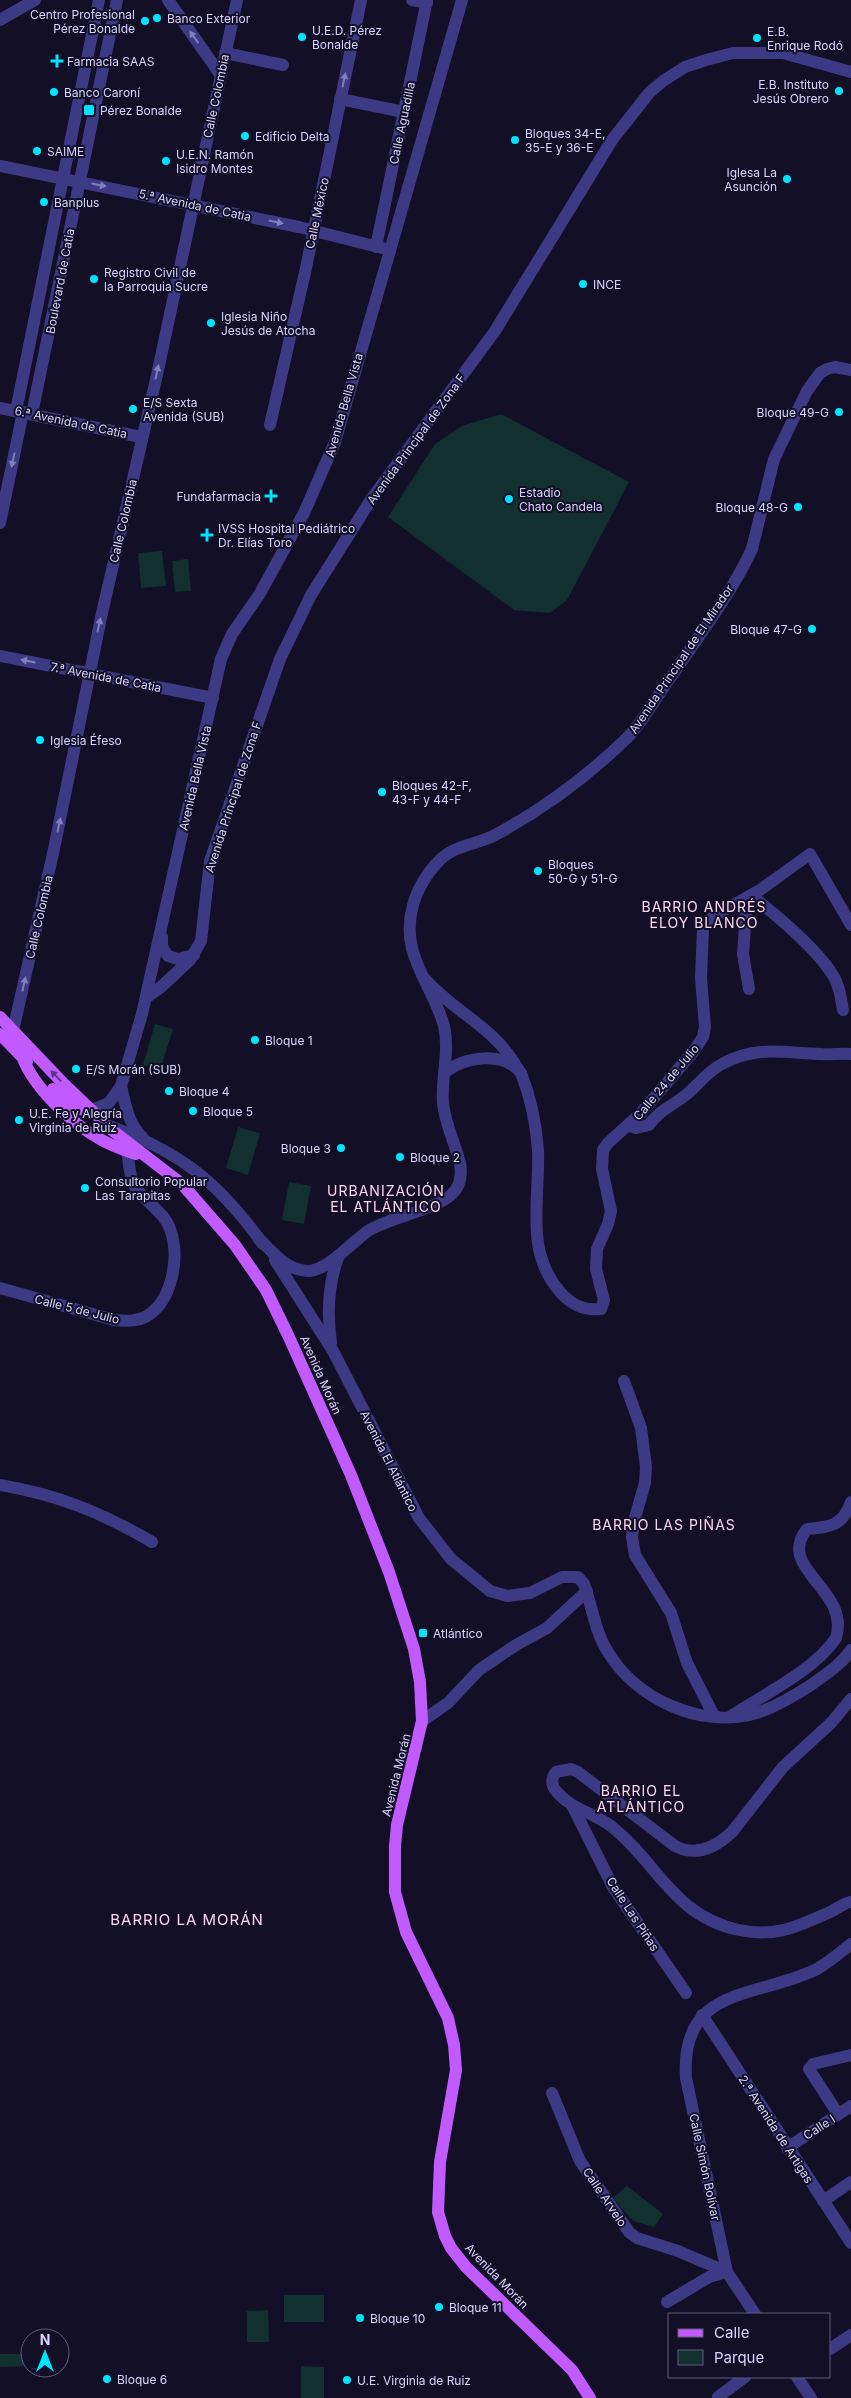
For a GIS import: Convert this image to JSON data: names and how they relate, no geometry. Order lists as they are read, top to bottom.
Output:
{
  "streets": {
    "main road": ["Avenida Morán"],
    "street": [
      "Calle Colombia",
      "Calle Aguadilla",
      "5.ª Avenida de Catia",
      "Calle México",
      "Boulevard de Catia",
      "Avenida Bella Vista",
      "6.ª Avenida de Catia",
      "Avenida Principal de Zona F",
      "Avenida Principal de El Mirador",
      "7.ª Avenida de Catia",
      "Calle 24 de Julio",
      "Calle 5 de Julio",
      "Avenida El Atlántico",
      "Calle Las Piñas",
      "Calle I",
      "2.ª Avenida de Artigas",
      "Calle Simón Bolívar",
      "Calle Arvelo"
    ]
  },
  "crossings": [
    ["Calle Colombia", "5.ª Avenida de Catia"],
    ["Calle Colombia", "6.ª Avenida de Catia"],
    ["Calle Colombia", "7.ª Avenida de Catia"],
    ["Calle Colombia", "Avenida Morán"],
    ["Calle Aguadilla", "5.ª Avenida de Catia"],
    ["5.ª Avenida de Catia", "Calle México"],
    ["5.ª Avenida de Catia", "Boulevard de Catia"],
    ["5.ª Avenida de Catia", "Avenida Bella Vista"],
    ["Boulevard de Catia", "6.ª Avenida de Catia"],
    ["Avenida Bella Vista", "Avenida Principal de Zona F"],
    ["Avenida Bella Vista", "7.ª Avenida de Catia"],
    ["Avenida Bella Vista", "Avenida Morán"],
    ["Avenida Bella Vista", "Avenida El Atlántico"],
    ["Avenida Principal de El Mirador", "Calle 24 de Julio"],
    ["Avenida Principal de El Mirador", "Avenida El Atlántico"],
    ["Calle 5 de Julio", "Avenida Morán"],
    ["Avenida Morán", "Avenida El Atlántico"],
    ["Calle I", "2.ª Avenida de Artigas"],
    ["2.ª Avenida de Artigas", "Calle Simón Bolívar"],
    ["Calle Simón Bolívar", "Calle Arvelo"]
  ],
  "one_way": ["Calle Colombia", "5.ª Avenida de Catia", "7.ª Avenida de Catia"],
  "districts": [
    "BARRIO ANDRÉS ELOY BLANCO",
    "URBANIZACIÓN EL ATLÁNTICO",
    "BARRIO LAS PIÑAS",
    "BARRIO EL ATLÁNTICO",
    "BARRIO LA MORÁN"
  ],
  "places": {
    "other": [
      "Banco Exterior",
      "Centro Profesional Pérez Bonalde",
      "U.E.D. Pérez Bonalde",
      "E.B. Enrique Rodó",
      "E.B. Instituto Jesús Obrero",
      "Banco Caroní",
      "Edificio Delta",
      "Bloques 34-E, 35-E y 36-E",
      "SAIME",
      "U.E.N. Ramón Isidro Montes",
      "Iglesa La Asunción",
      "Banplus",
      "Registro Civil de la Parroquia Sucre",
      "INCE",
      "Iglesia Niño Jesús de Atocha",
      "E/S Sexta Avenida (SUB)",
      "Bloque 49-G",
      "Estadio Chato Candela",
      "Bloque 48-G",
      "Bloque 47-G",
      "Iglesia Éfeso",
      "Bloques 42-F, 43-F y 44-F",
      "Bloques 50-G y 51-G",
      "Bloque 1",
      "E/S Morán (SUB)",
      "Bloque 4",
      "Bloque 5",
      "U.E. Fe y Alegría Virginia de Ruíz",
      "Bloque 3",
      "Bloque 2",
      "Consultorio Popular Las Tarapitas",
      "Bloque 11",
      "Bloque 10",
      "Bloque 6",
      "U.E. Virginia de Ruiz"
    ],
    "health": ["Farmacia SAAS", "Fundafarmacia", "IVSS Hospital Pediátrico Dr. Elías Toro"],
    "transit": ["Pérez Bonalde", "Atlántico"]
  },
  "legend": ["Calle", "Parque"],
  "north": "top"
}
